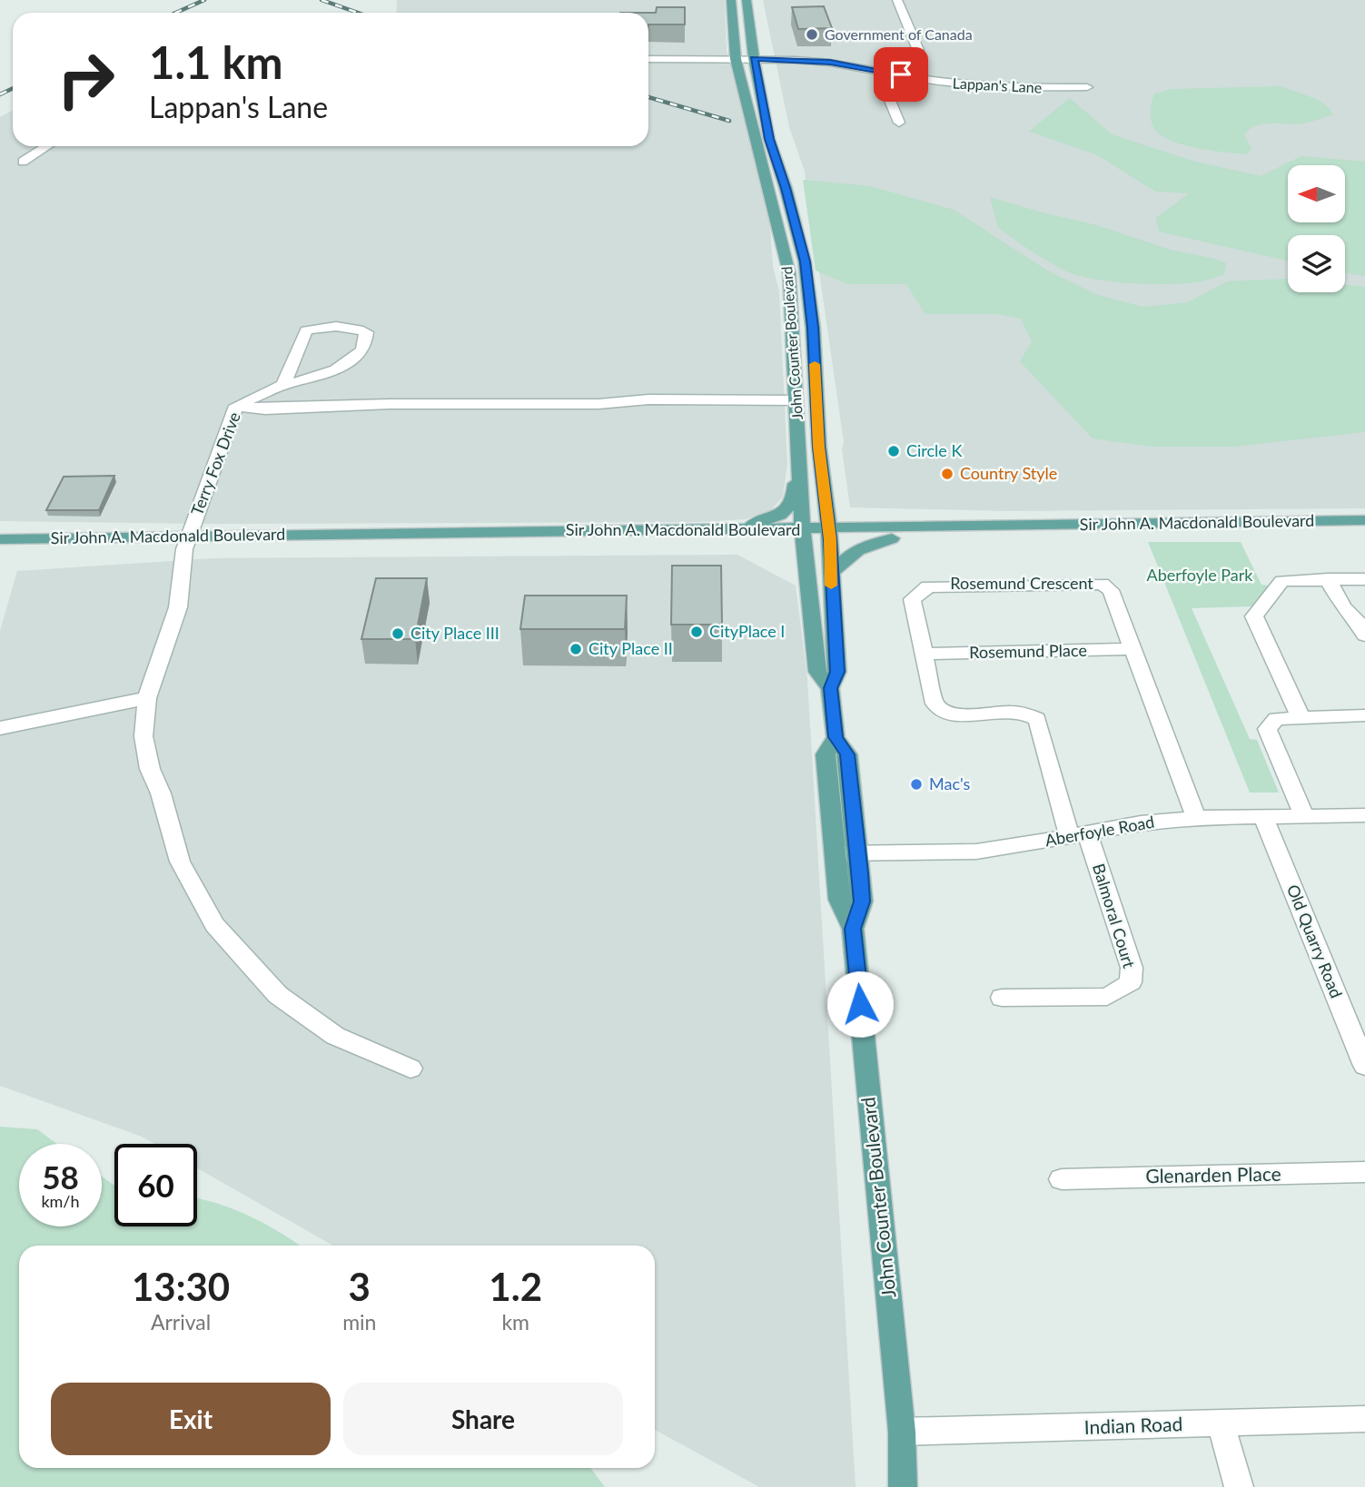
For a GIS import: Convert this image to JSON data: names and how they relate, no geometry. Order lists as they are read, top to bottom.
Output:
{
  "streets": {
    "main road": ["John Counter Boulevard", "Sir John A. Macdonald Boulevard"],
    "street": [
      "Lappan's Lane",
      "Terry Fox Drive",
      "Rosemund Crescent",
      "Rosemund Place",
      "Aberfoyle Road",
      "Balmoral Court",
      "Old Quarry Road",
      "Glenarden Place",
      "Indian Road"
    ]
  },
  "crossings": [
    ["Lappan's Lane", "John Counter Boulevard"],
    ["John Counter Boulevard", "Terry Fox Drive"],
    ["John Counter Boulevard", "Sir John A. Macdonald Boulevard"],
    ["John Counter Boulevard", "Aberfoyle Road"],
    ["John Counter Boulevard", "Indian Road"],
    ["Terry Fox Drive", "Sir John A. Macdonald Boulevard"],
    ["Rosemund Crescent", "Rosemund Place"],
    ["Rosemund Crescent", "Aberfoyle Road"],
    ["Rosemund Crescent", "Balmoral Court"],
    ["Aberfoyle Road", "Balmoral Court"],
    ["Aberfoyle Road", "Old Quarry Road"]
  ],
  "parks": ["Aberfoyle Park"],
  "places": [
    "Government of Canada",
    "Circle K",
    "Country Style",
    "CityPlace I",
    "City Place III",
    "City Place II",
    "Mac's"
  ],
  "north": "left",
  "page": {
    "turn": ["1.1 km", "Lappan's Lane"],
    "speed": "58 km/h",
    "limit": "60",
    "eta": [
      "13:30",
      "Arrival",
      "3",
      "min",
      "1.2",
      "km"
    ],
    "buttons": ["Exit", "Share"]
  }
}
